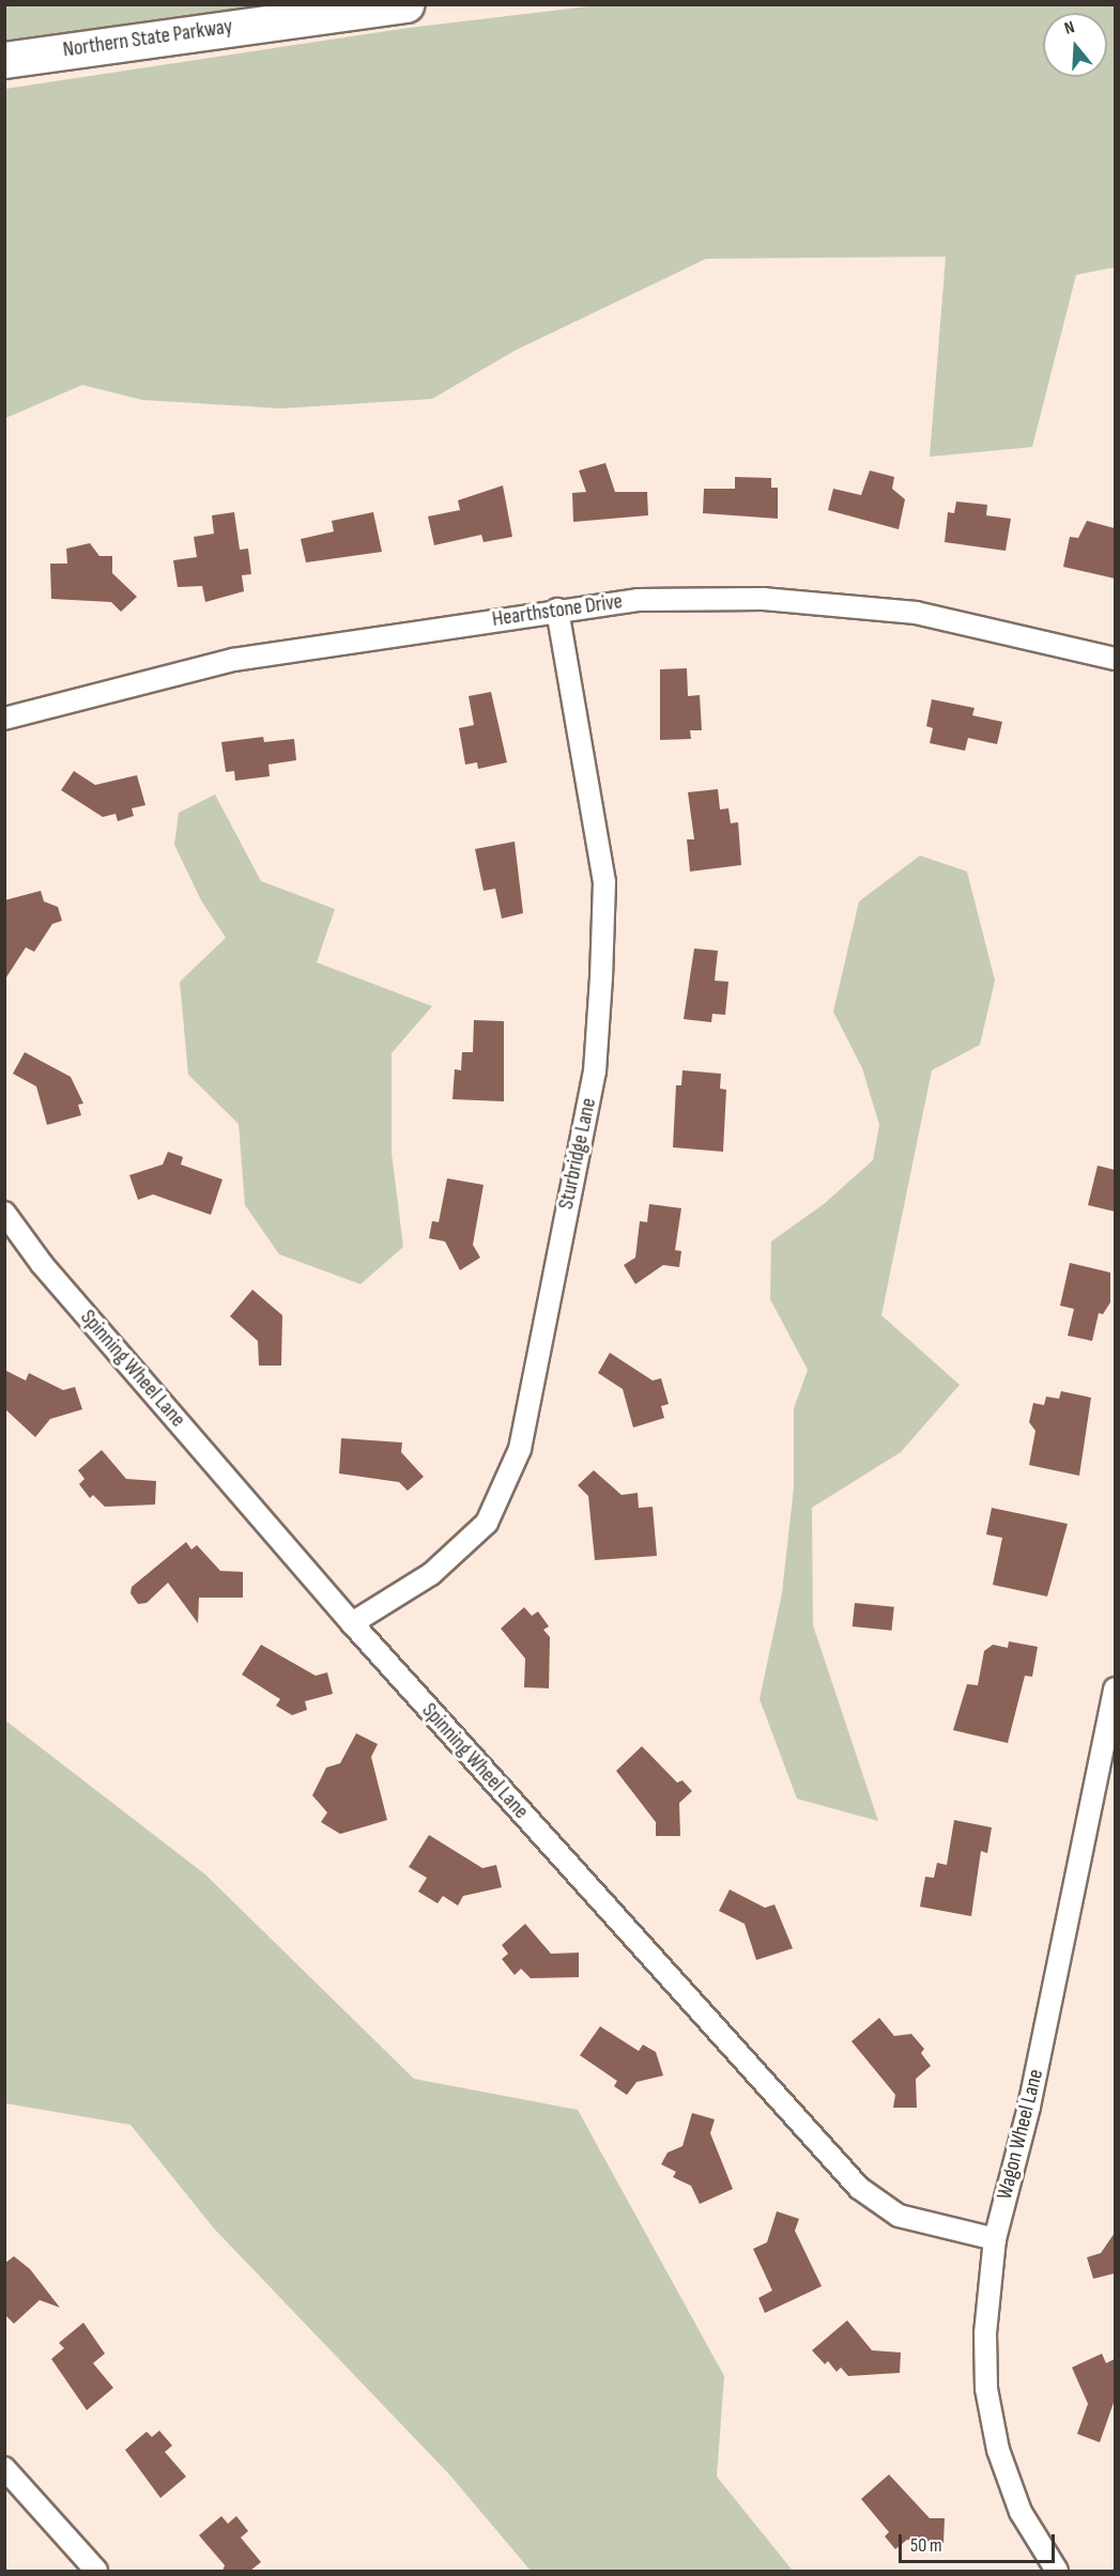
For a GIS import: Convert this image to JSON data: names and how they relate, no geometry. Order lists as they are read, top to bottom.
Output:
{
  "streets": {
    "highway": ["Northern State Parkway"],
    "street": [
      "Hearthstone Drive",
      "Sturbridge Lane",
      "Spinning Wheel Lane",
      "Wagon Wheel Lane"
    ]
  },
  "crossings": [
    ["Hearthstone Drive", "Sturbridge Lane"],
    ["Sturbridge Lane", "Spinning Wheel Lane"],
    ["Spinning Wheel Lane", "Wagon Wheel Lane"]
  ],
  "scale_bar": "50 m",
  "north": "top"
}
